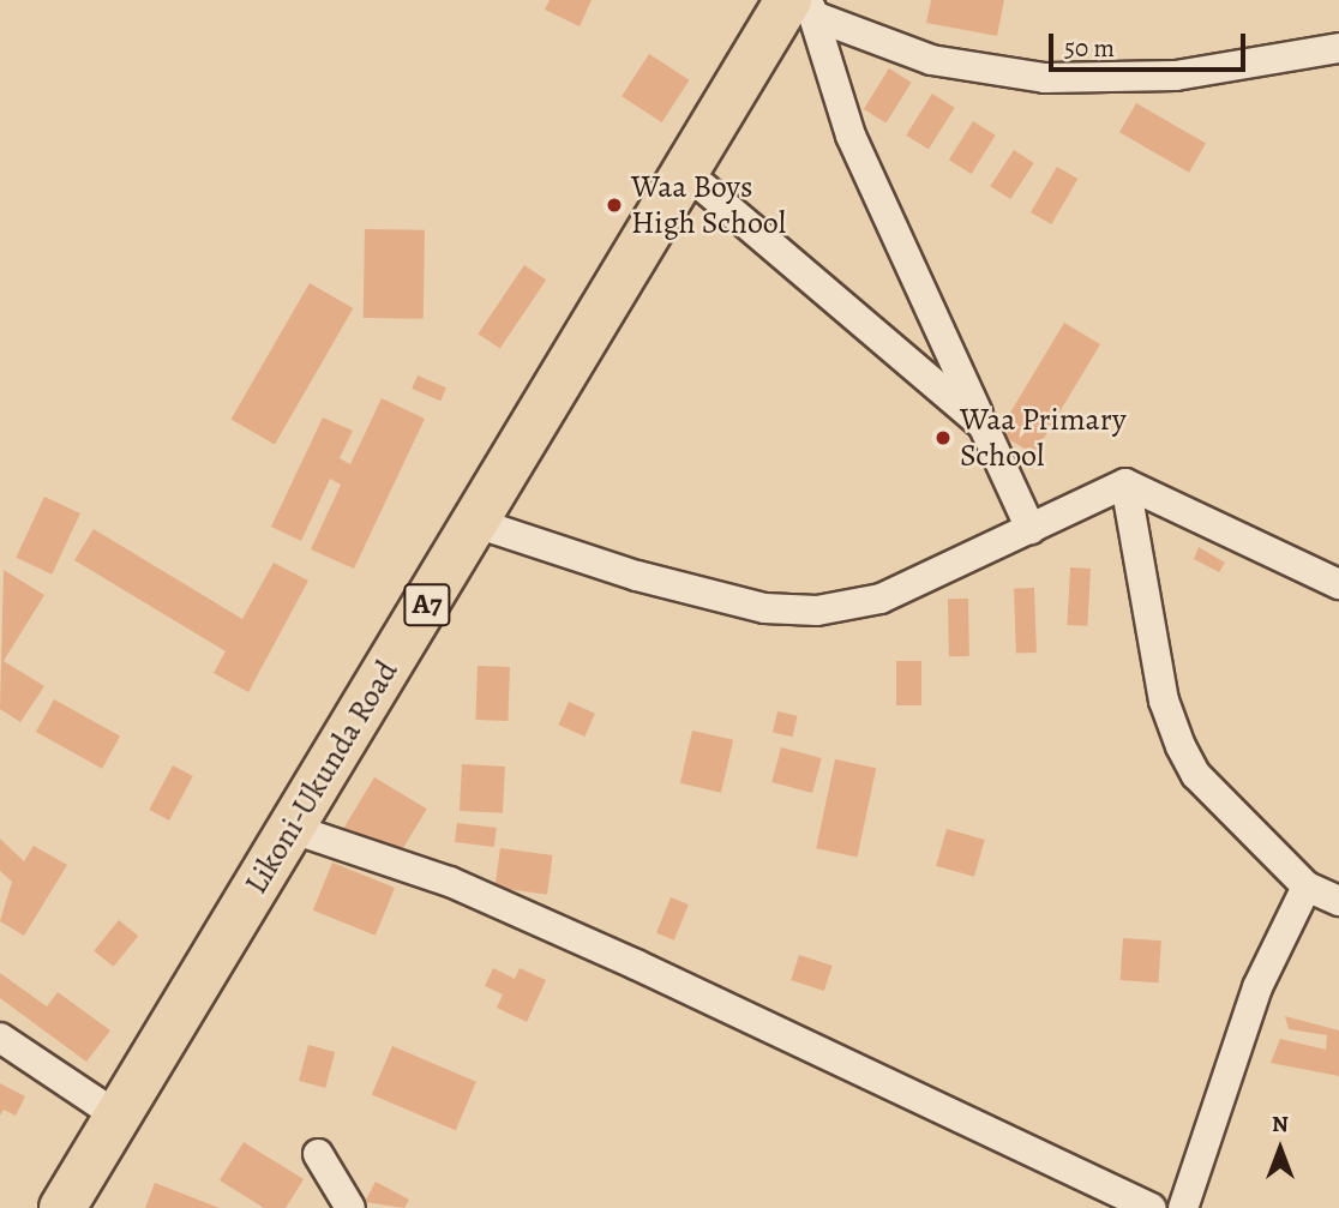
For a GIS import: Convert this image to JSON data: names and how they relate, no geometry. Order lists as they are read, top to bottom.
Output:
{
  "streets": {
    "highway": ["A7", "Likoni-Ukunda Road"]
  },
  "places": ["Waa Boys High School", "Waa Primary School"],
  "scale_bar": "50 m",
  "north": "top"
}
